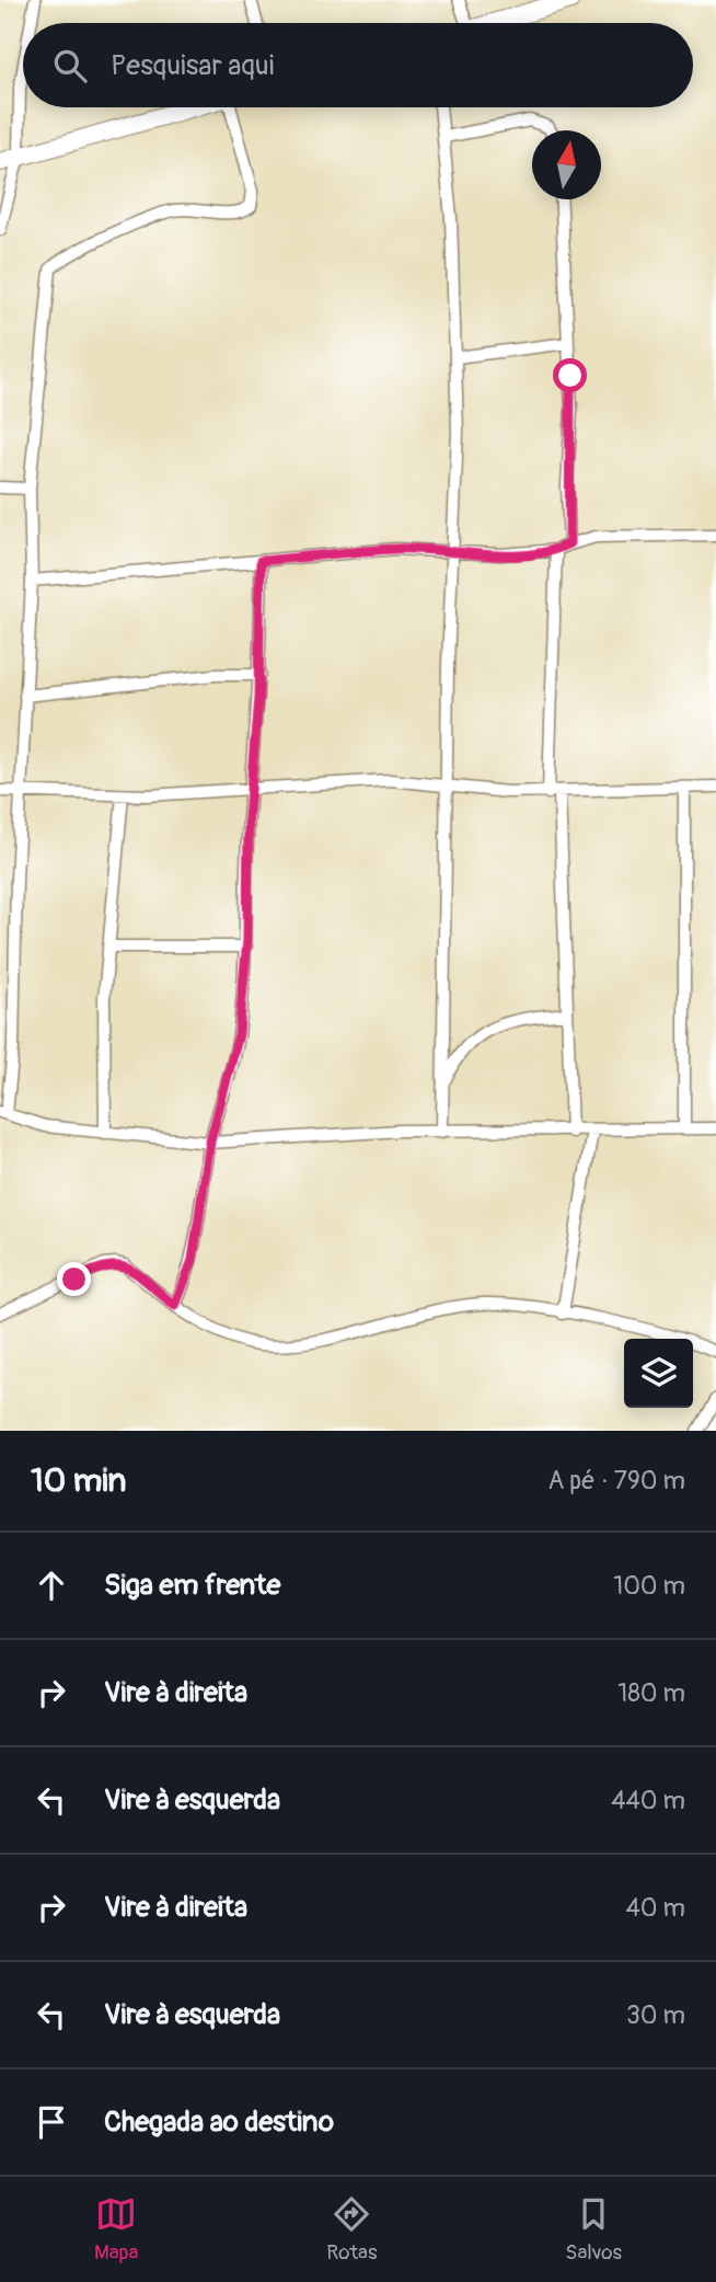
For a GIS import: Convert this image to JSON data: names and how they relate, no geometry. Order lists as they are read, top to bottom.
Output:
{
  "north": "top",
  "page": {
    "search": "Pesquisar aqui",
    "heading": ["10 min", "A pé · 790 m"],
    "list": [
      ["Siga em frente", "100 m"],
      ["Vire à direita", "180 m"],
      ["Vire à esquerda", "440 m"],
      ["Vire à direita", "40 m"],
      ["Vire à esquerda", "30 m"],
      "Chegada ao destino"
    ],
    "nav": ["Mapa", "Rotas", "Salvos"]
  }
}
